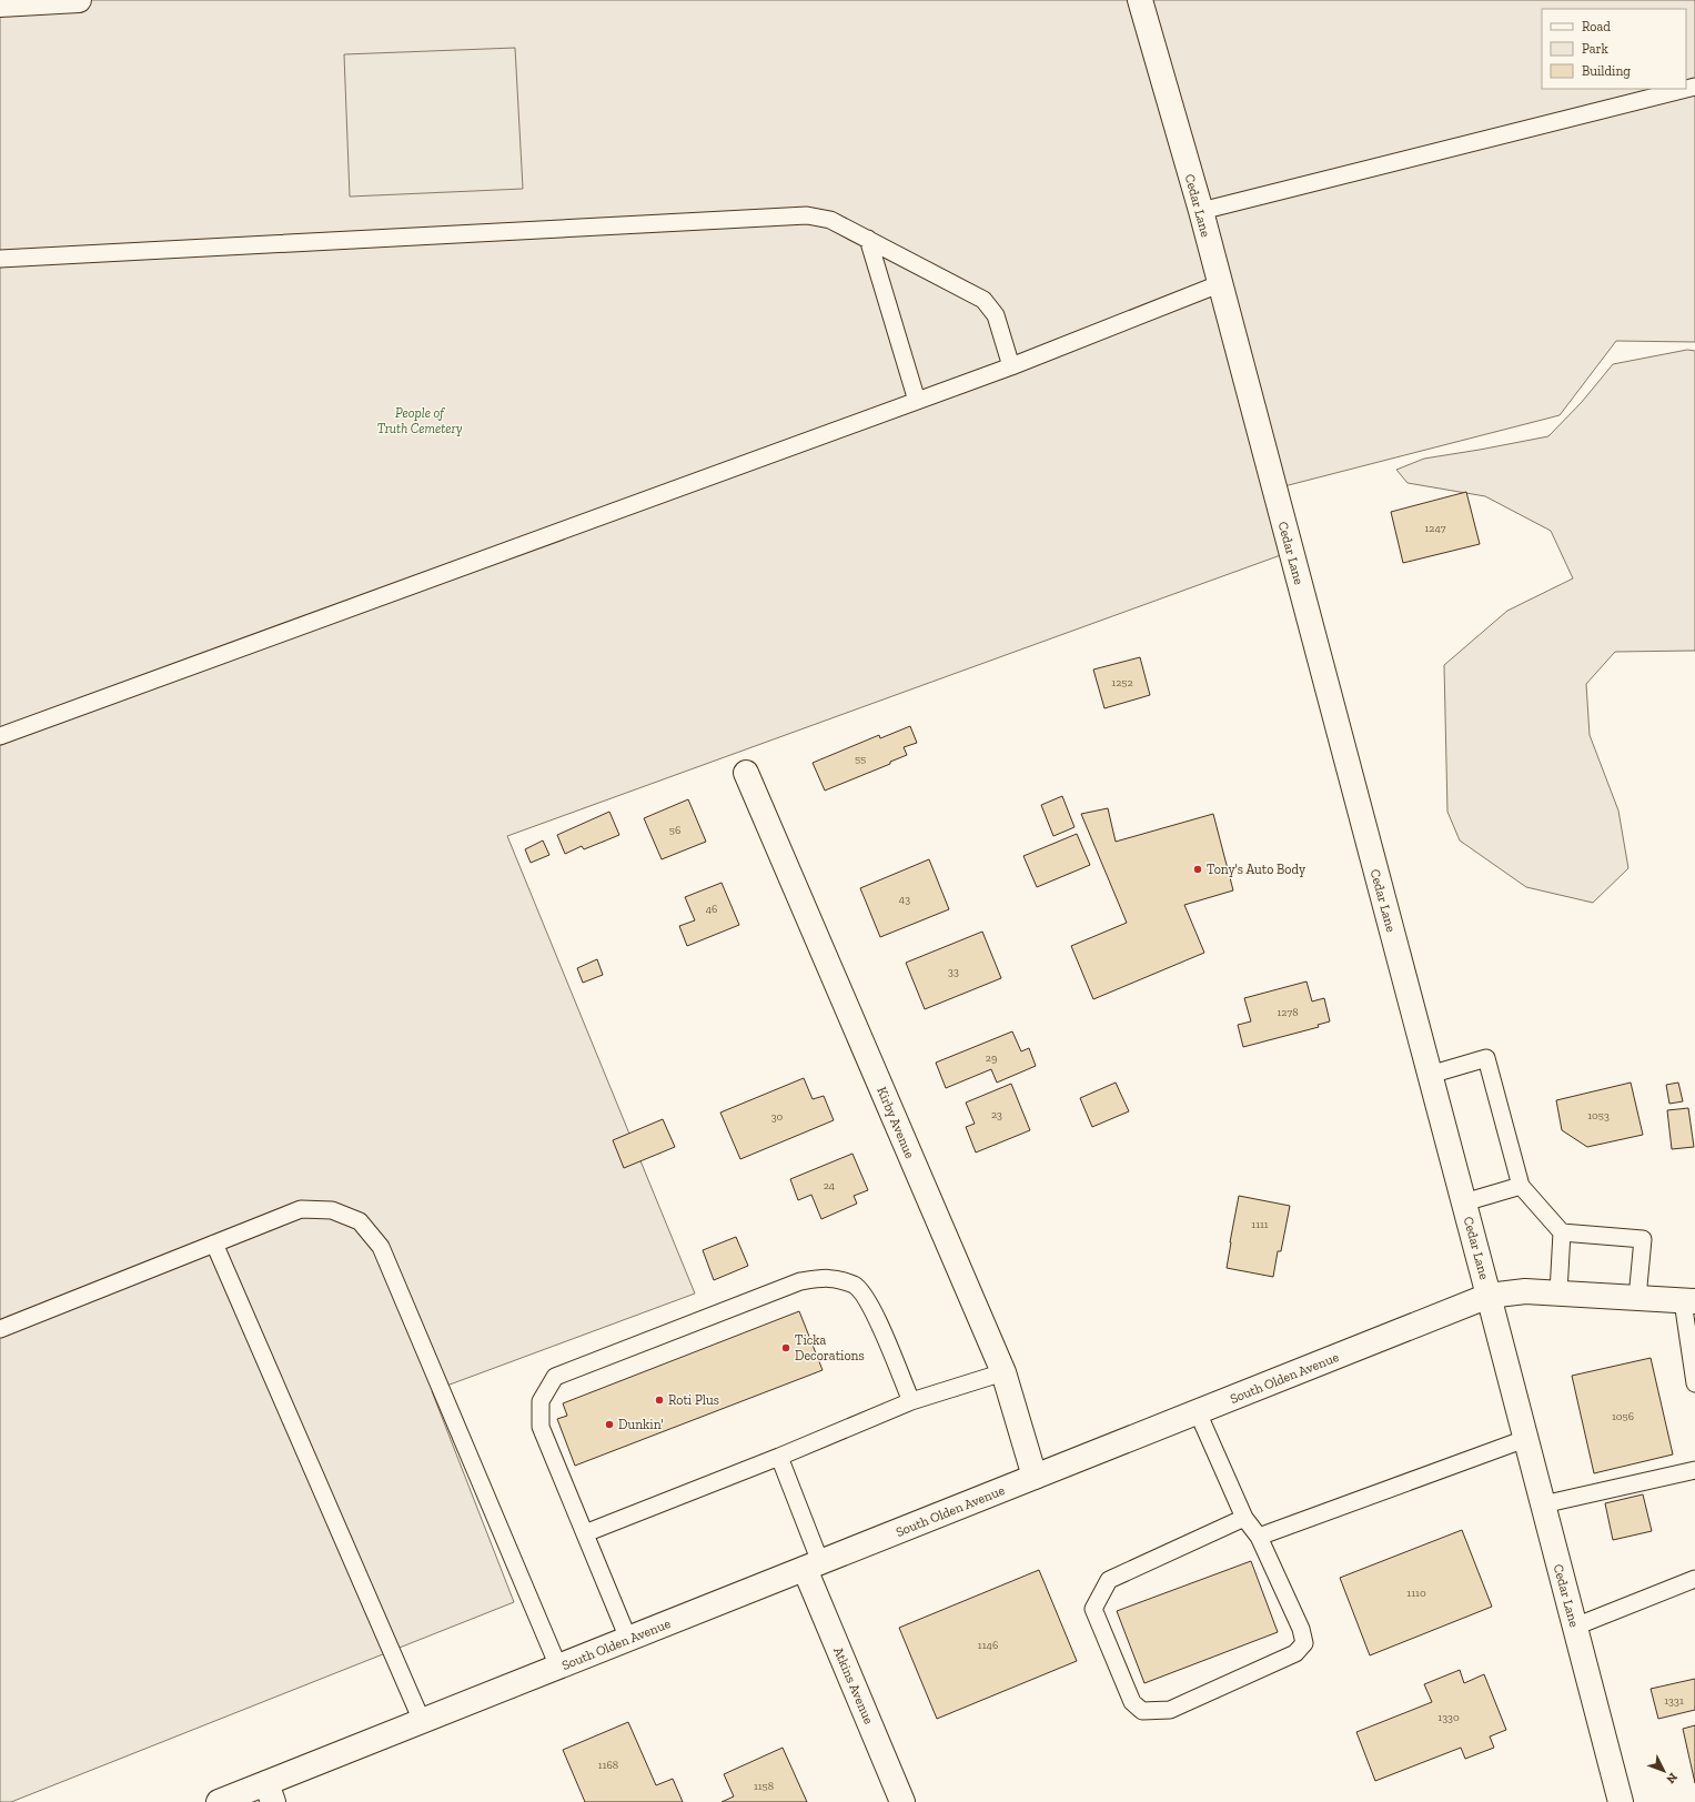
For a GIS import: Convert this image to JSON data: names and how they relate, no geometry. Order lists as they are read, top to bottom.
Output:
{
  "streets": {
    "street": [
      "Cedar Lane",
      "Kirby Avenue",
      "South Olden Avenue",
      "Atkins Avenue"
    ]
  },
  "crossings": [
    ["Cedar Lane", "South Olden Avenue"],
    ["Kirby Avenue", "South Olden Avenue"],
    ["South Olden Avenue", "Atkins Avenue"]
  ],
  "parks": ["People of Truth Cemetery"],
  "places": [
    "Tony's Auto Body",
    "Ticka Decorations",
    "Roti Plus",
    "Dunkin'"
  ],
  "house_numbers": [
    "1247",
    "1252",
    "55",
    "56",
    "43",
    "46",
    "33",
    "1278",
    "29",
    "23",
    "1053",
    "30",
    "24",
    "1111",
    "1056",
    "1110",
    "1146",
    "1331",
    "1330",
    "1168",
    "1158"
  ],
  "legend": ["Road", "Park", "Building"],
  "north": "bottom right"
}
